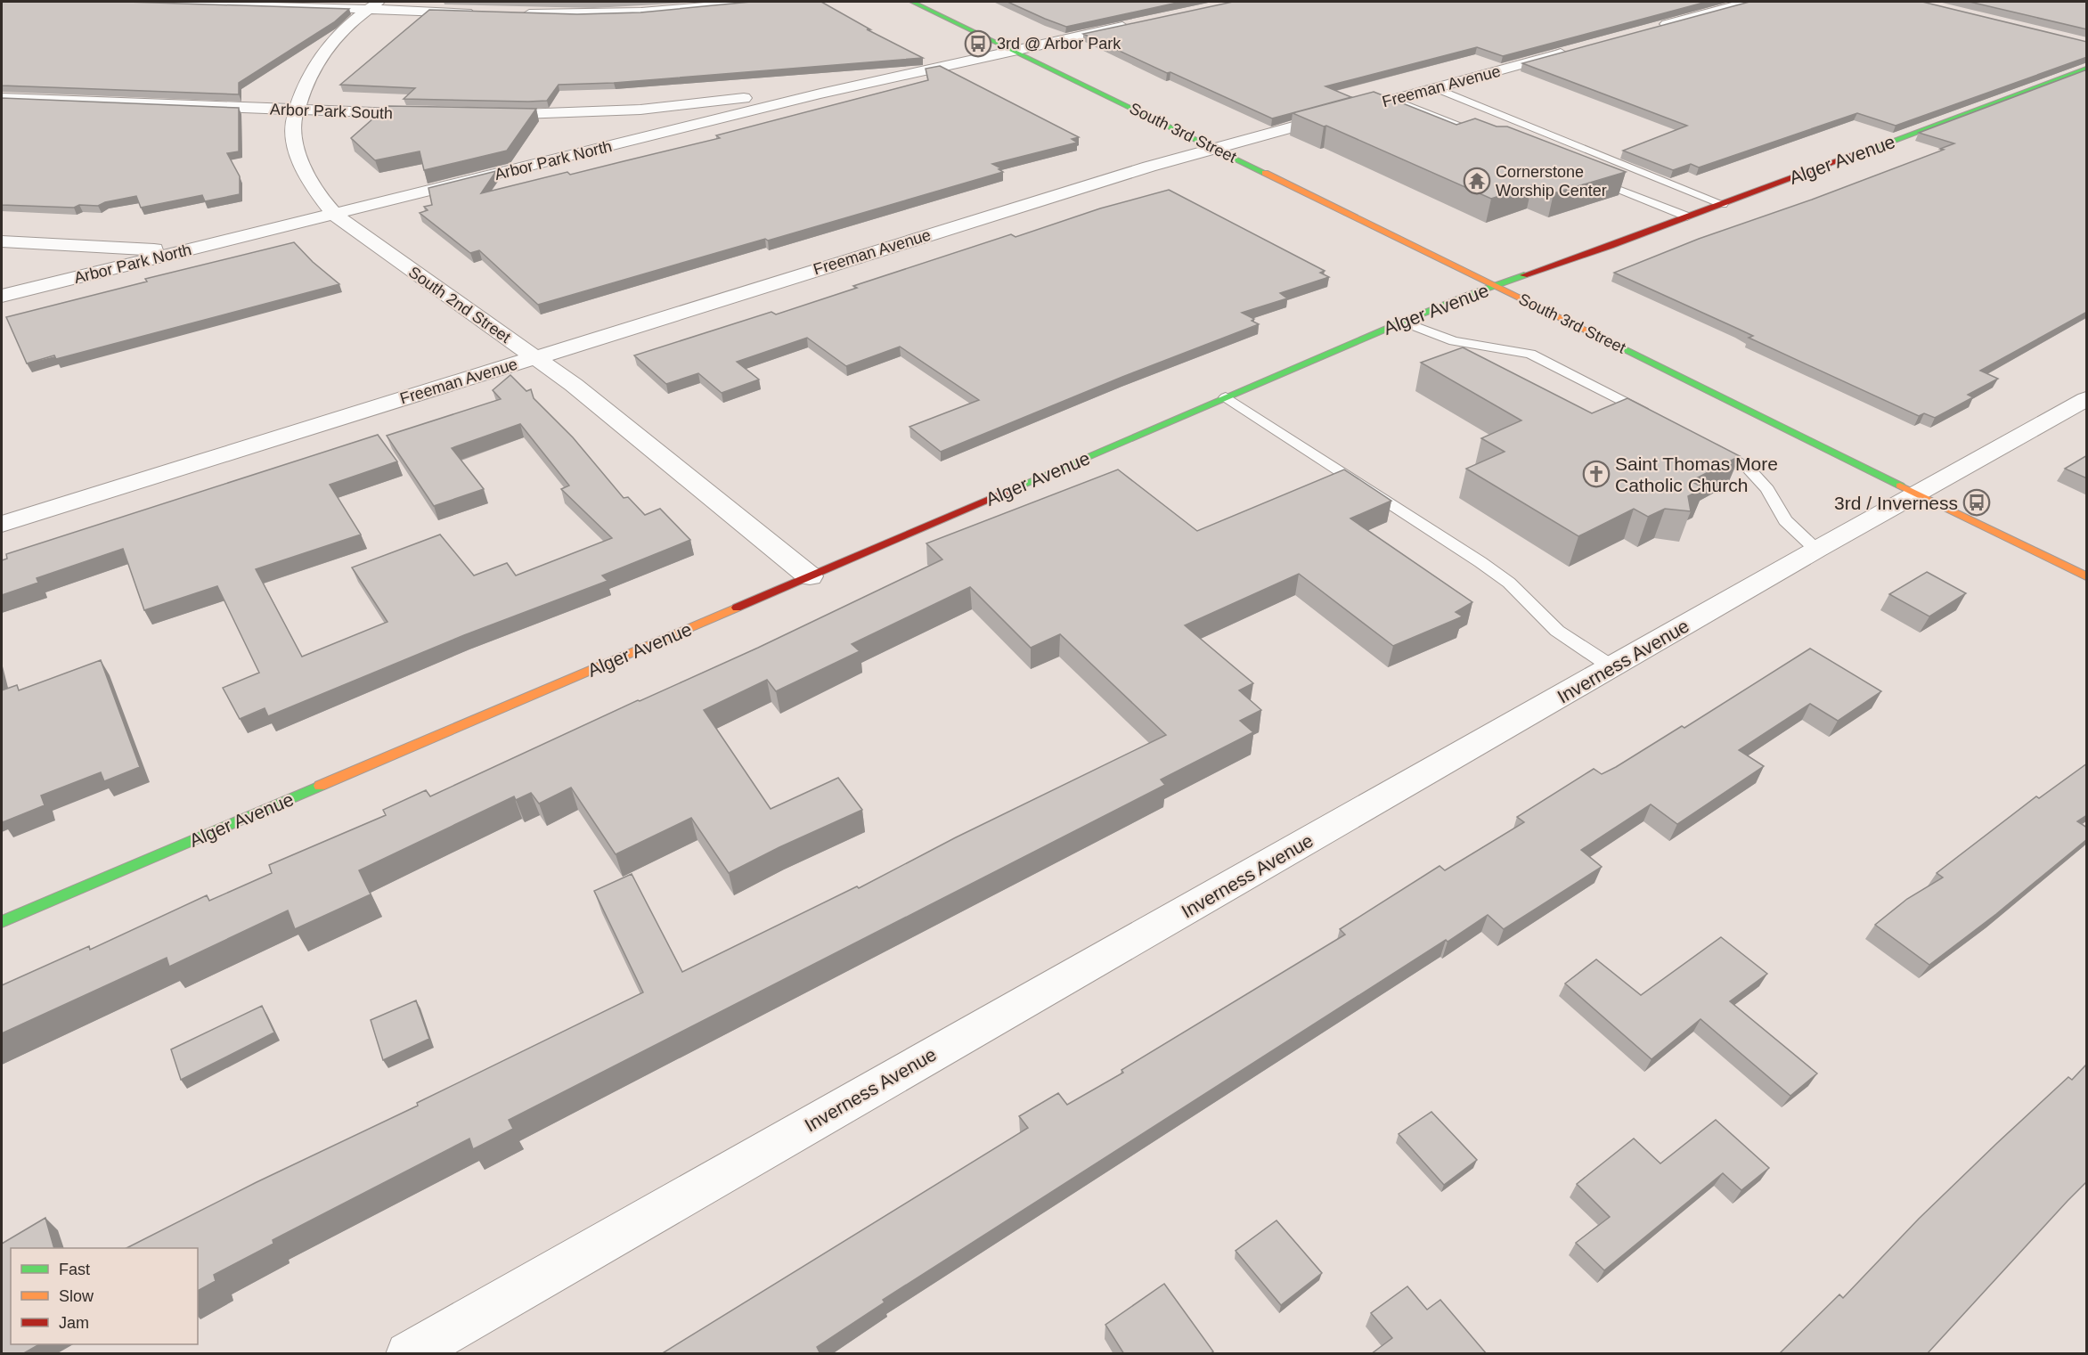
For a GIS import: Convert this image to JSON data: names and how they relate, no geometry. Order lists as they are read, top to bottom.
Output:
{
  "streets": {
    "street": [
      "Freeman Avenue",
      "Arbor Park South",
      "South 3rd Street",
      "Alger Avenue",
      "Arbor Park North",
      "South 2nd Street",
      "Inverness Avenue"
    ]
  },
  "crossings": [
    ["Freeman Avenue", "South 3rd Street"],
    ["Freeman Avenue", "South 2nd Street"],
    ["Arbor Park South", "South 2nd Street"],
    ["South 3rd Street", "Alger Avenue"],
    ["South 3rd Street", "Arbor Park North"],
    ["South 3rd Street", "Inverness Avenue"],
    ["Alger Avenue", "South 2nd Street"],
    ["Arbor Park North", "South 2nd Street"]
  ],
  "places": {
    "bus stop": ["3rd @ Arbor Park", "3rd / Inverness"],
    "temple": ["Cornerstone Worship Center"],
    "church": ["Saint Thomas More Catholic Church"]
  },
  "legend": ["Fast", "Slow", "Jam"]
}
